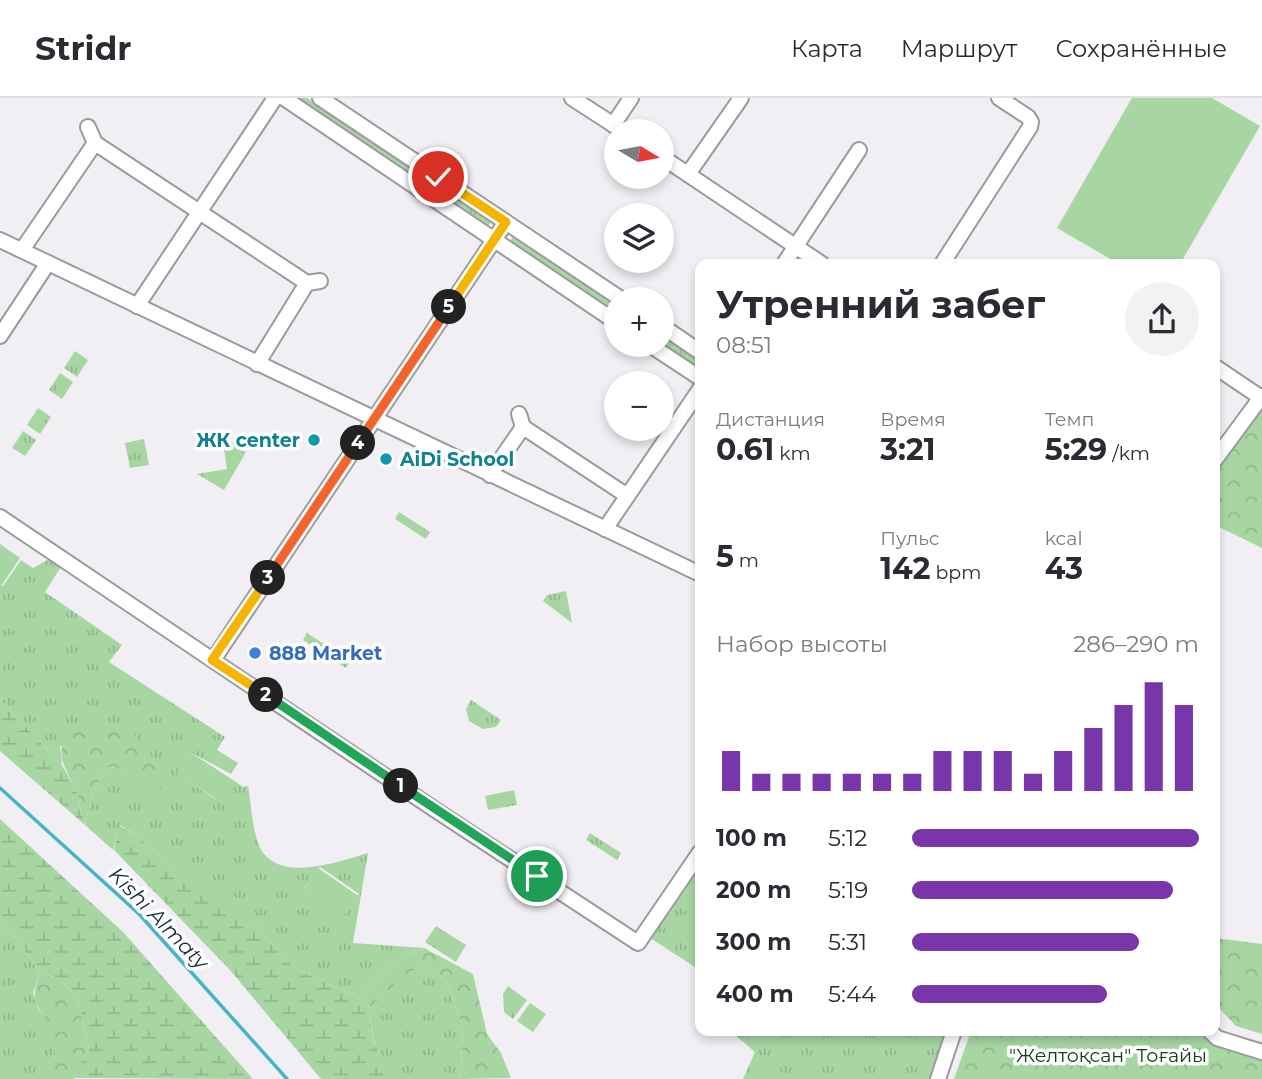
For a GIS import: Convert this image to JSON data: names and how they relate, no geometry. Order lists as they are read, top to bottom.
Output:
{
  "water": ["Kіshі Almaty"],
  "parks": ["\"Желтоқсан\" Тоғайы"],
  "places": ["ЖК center", "AiDi School", "888 Market"],
  "north": "right",
  "page": {
    "header": "Stridr",
    "nav": ["Карта", "Маршрут", "Сохранённые"],
    "map_buttons": ["+", "−"],
    "heading": ["Утренний забег", "08:51"],
    "pins": [
      "5",
      "4",
      "3",
      "2",
      "1"
    ],
    "stats": [
      ["Дистанция", "0.61 km"],
      ["Время", "3:21"],
      ["Темп", "5:29 /km"],
      ["5 m"],
      ["Пульс", "142 bpm"],
      ["kcal", "43"]
    ],
    "chart": ["Набор высоты", "286–290 m"],
    "list": [
      {
        "name": "100 m",
        "note": "5:12"
      },
      {
        "name": "200 m",
        "note": "5:19"
      },
      {
        "name": "300 m",
        "note": "5:31"
      },
      {
        "name": "400 m",
        "note": "5:44"
      }
    ]
  }
}
